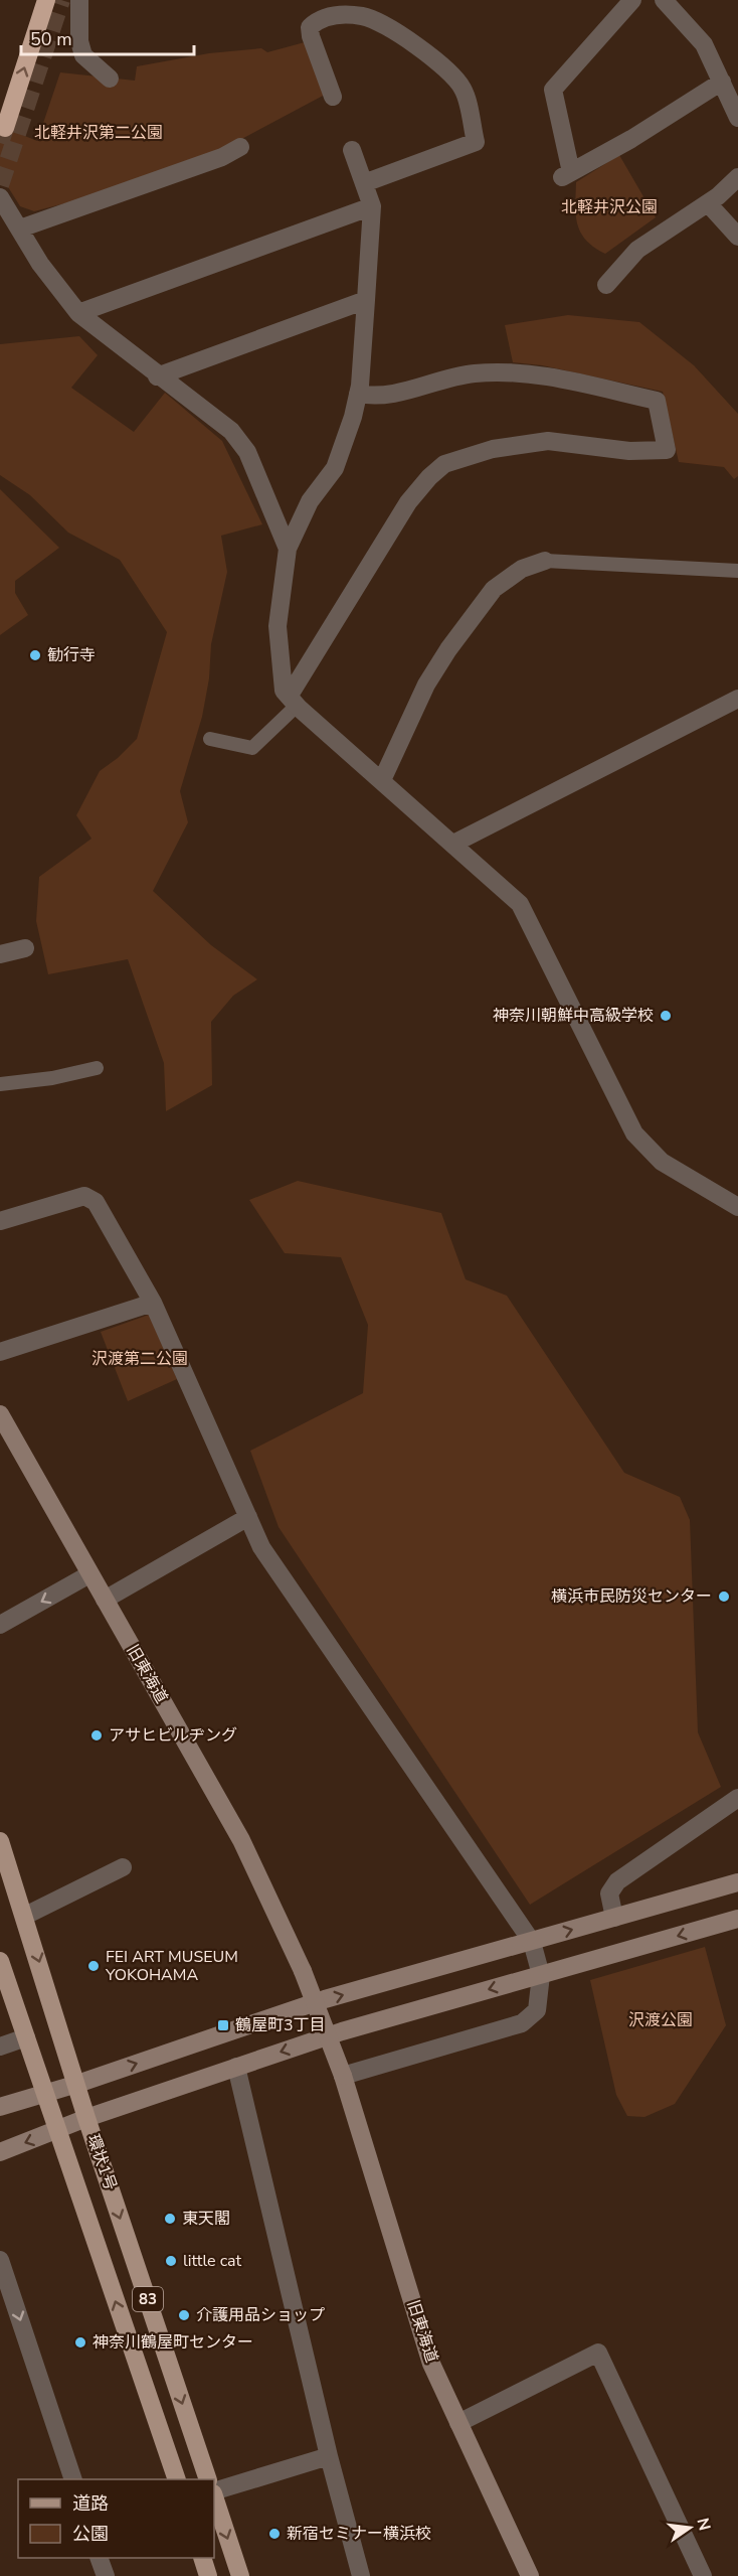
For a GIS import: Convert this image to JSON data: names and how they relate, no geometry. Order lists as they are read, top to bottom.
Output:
{
  "streets": {
    "main road": ["環状1号", "83"],
    "street": ["旧東海道"]
  },
  "parks": [
    "北軽井沢第二公園",
    "北軽井沢公園",
    "沢渡第二公園",
    "沢渡公園"
  ],
  "places": {
    "other": [
      "勧行寺",
      "神奈川朝鮮中高級学校",
      "横浜市民防災センター",
      "アサヒビルヂング",
      "FEI ART MUSEUM YOKOHAMA",
      "東天閣",
      "little cat",
      "介護用品ショップ",
      "神奈川鶴屋町センター",
      "新宿セミナー横浜校"
    ],
    "transit": ["鶴屋町3丁目"]
  },
  "legend": ["道路", "公園"],
  "scale_bar": "50 m",
  "north": "right"
}
